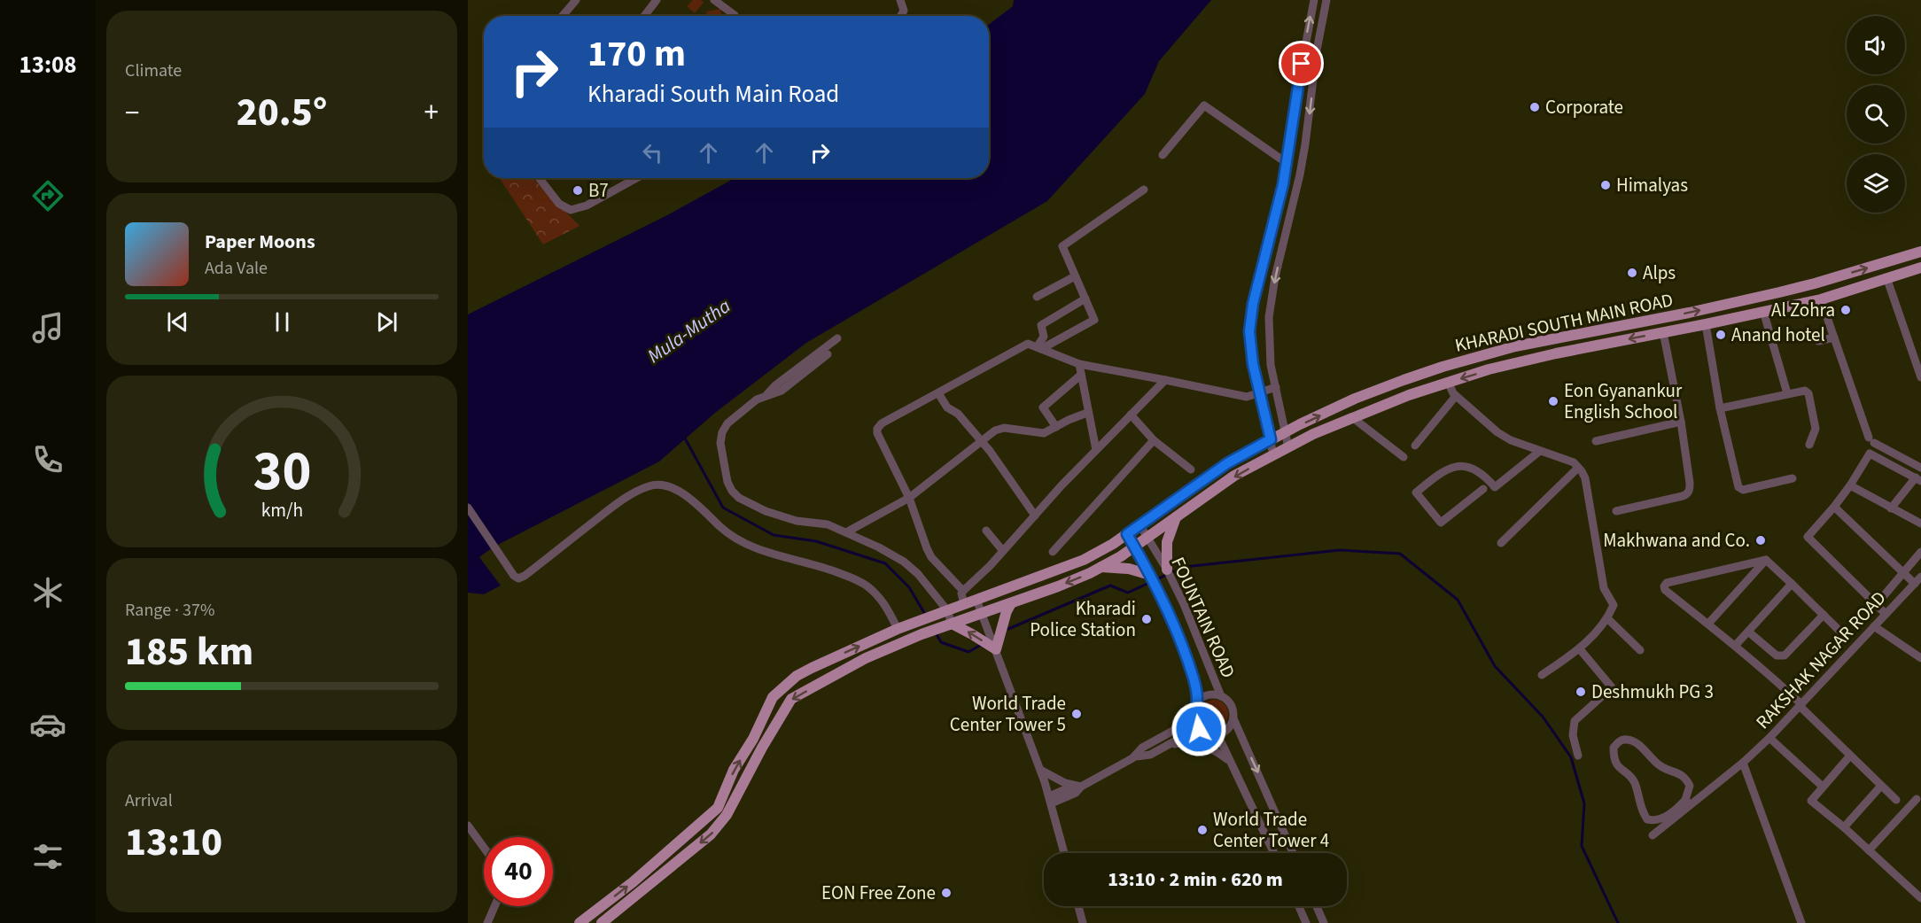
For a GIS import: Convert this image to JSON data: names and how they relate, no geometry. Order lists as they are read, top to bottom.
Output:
{
  "streets": {
    "main road": ["KHARADI SOUTH MAIN ROAD"],
    "street": ["FOUNTAIN ROAD", "RAKSHAK NAGAR ROAD"]
  },
  "crossings": [
    ["KHARADI SOUTH MAIN ROAD", "FOUNTAIN ROAD"]
  ],
  "water": ["Mula-Mutha"],
  "places": [
    "Corporate",
    "Himalyas",
    "B7",
    "Alps",
    "Al Zohra",
    "Anand hotel",
    "Eon Gyanankur English School",
    "Makhwana and Co.",
    "Kharadi Police Station",
    "Deshmukh PG 3",
    "World Trade Center Tower 5",
    "World Trade Center Tower 4",
    "EON Free Zone"
  ],
  "page": {
    "tabs": "13:08",
    "tile": [
      "Climate",
      ["Range · 37%", "185 km"],
      ["Arrival", "13:10"]
    ],
    "turn": ["170 m", "Kharadi South Main Road"],
    "heat": ["−", "20.5°", "+"],
    "song": ["Paper Moons", "Ada Vale"],
    "limit": "40",
    "trip": "13:10 · 2 min · 620 m",
    "gauge": ["30", "km/h"]
  }
}
